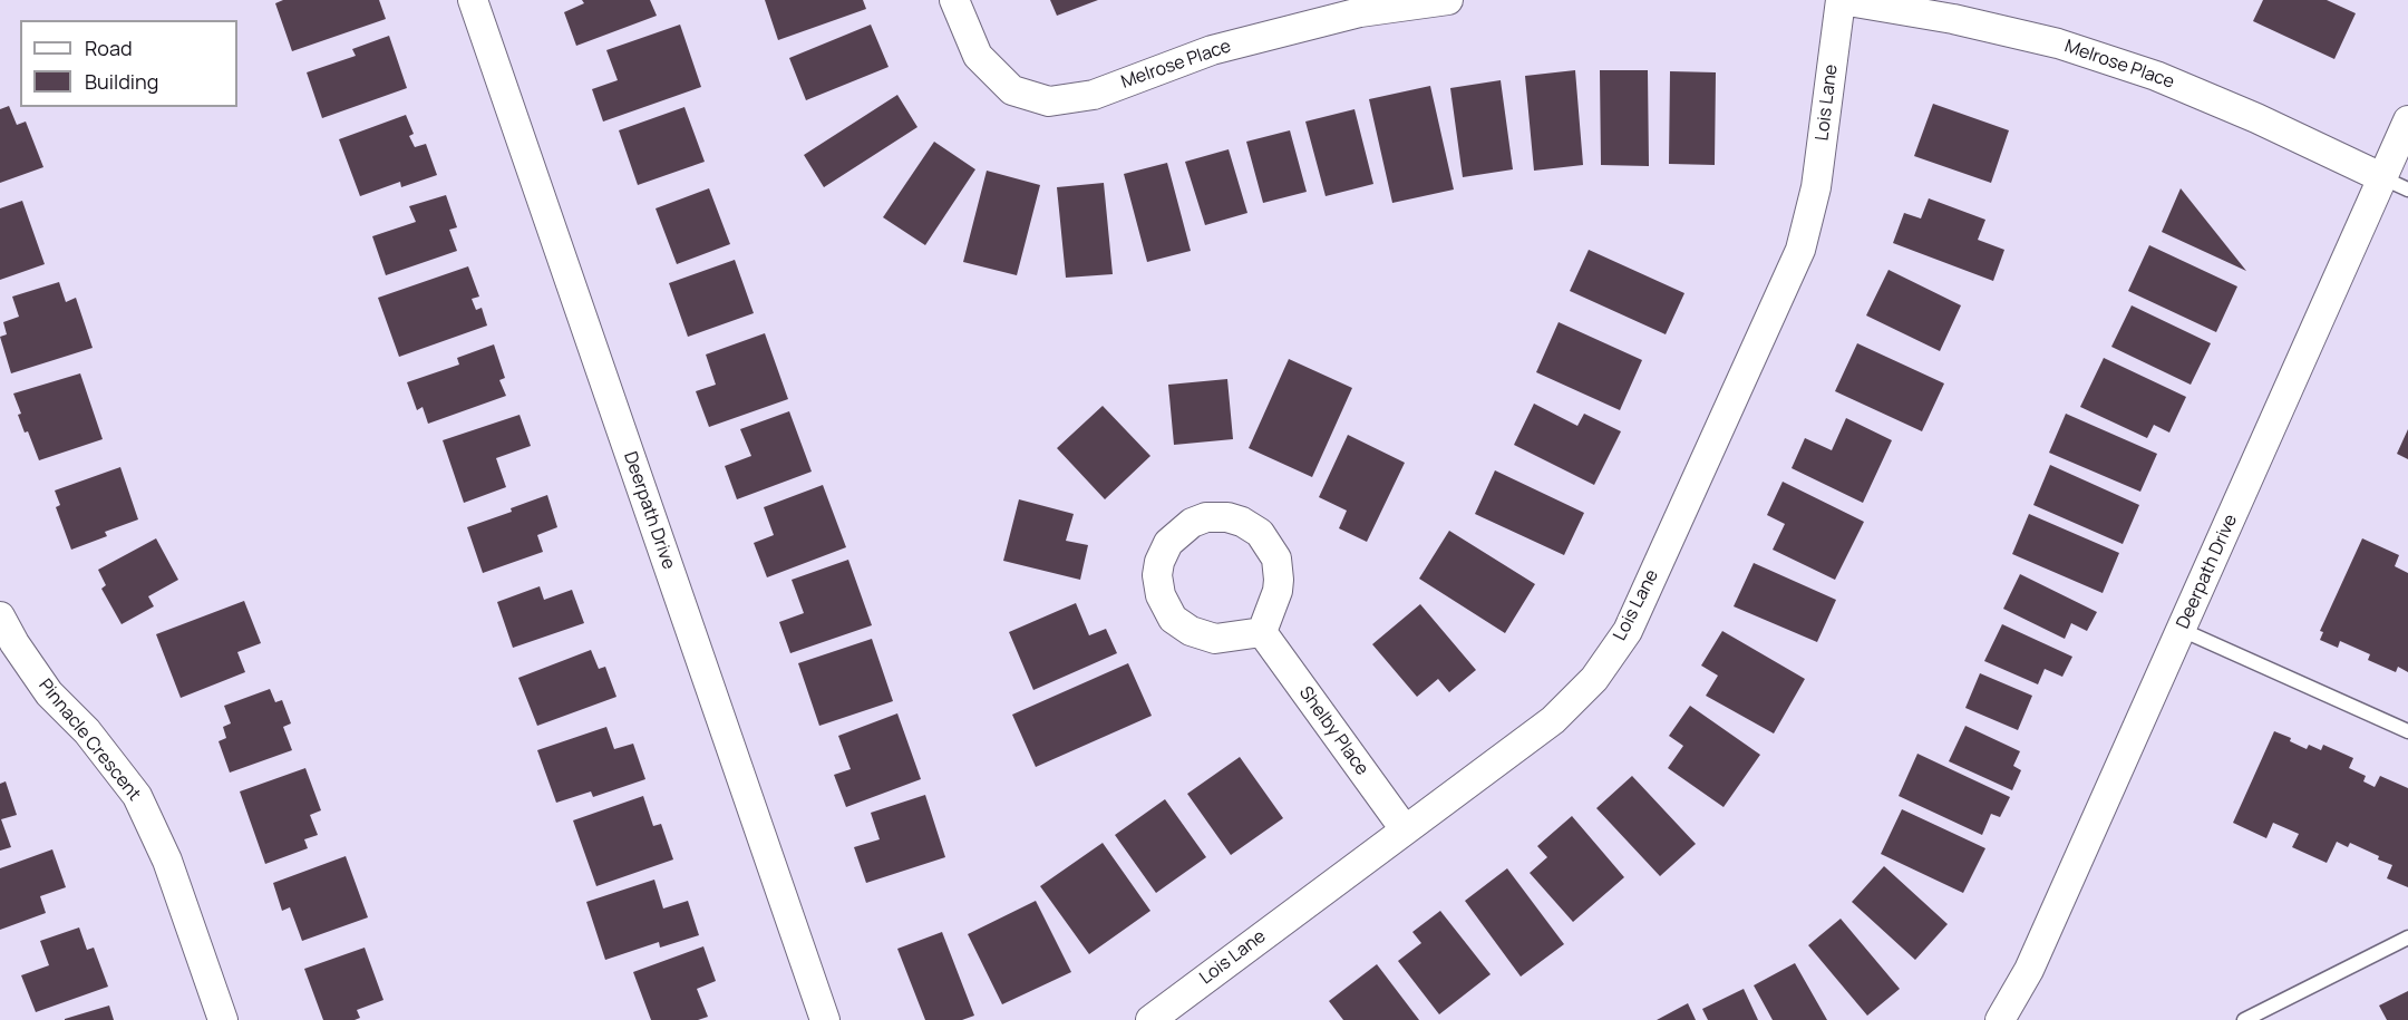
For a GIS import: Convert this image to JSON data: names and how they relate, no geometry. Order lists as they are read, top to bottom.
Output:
{
  "streets": {
    "street": [
      "Melrose Place",
      "Lois Lane",
      "Deerpath Drive",
      "Shelby Place",
      "Pinnacle Crescent"
    ]
  },
  "crossings": [
    ["Melrose Place", "Lois Lane"],
    ["Melrose Place", "Deerpath Drive"],
    ["Lois Lane", "Shelby Place"]
  ],
  "legend": ["Road", "Building"]
}
